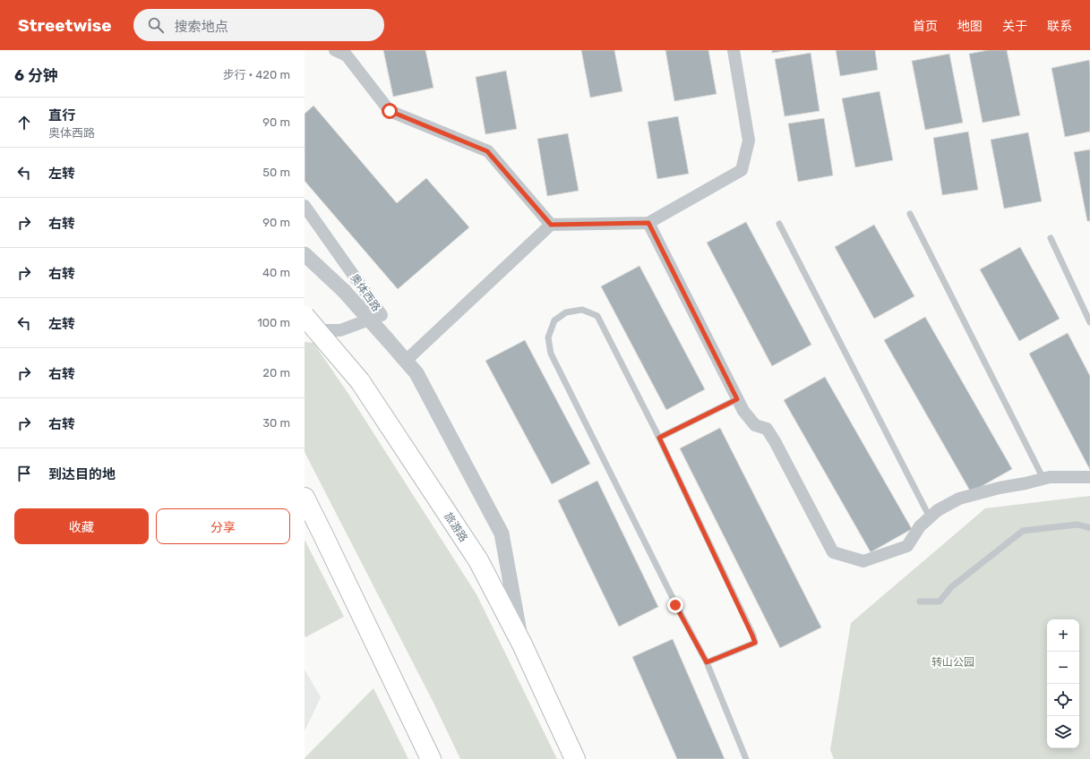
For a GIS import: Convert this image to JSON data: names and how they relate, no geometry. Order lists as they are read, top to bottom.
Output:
{
  "streets": {
    "main road": ["旅游路"],
    "street": ["奥体西路"]
  },
  "parks": ["转山公园"],
  "page": {
    "header": "Streetwise",
    "search": "搜索地点",
    "nav": [
      "首页",
      "地图",
      "关于",
      "联系"
    ],
    "heading": ["6 分钟", "步行 · 420 m"],
    "list": [
      ["直行", "奥体西路", "90 m"],
      ["左转", "50 m"],
      ["右转", "90 m"],
      ["右转", "40 m"],
      ["左转", "100 m"],
      ["右转", "20 m"],
      ["右转", "30 m"],
      "到达目的地"
    ],
    "buttons": ["收藏", "分享"],
    "map_buttons": ["+", "−"]
  }
}
